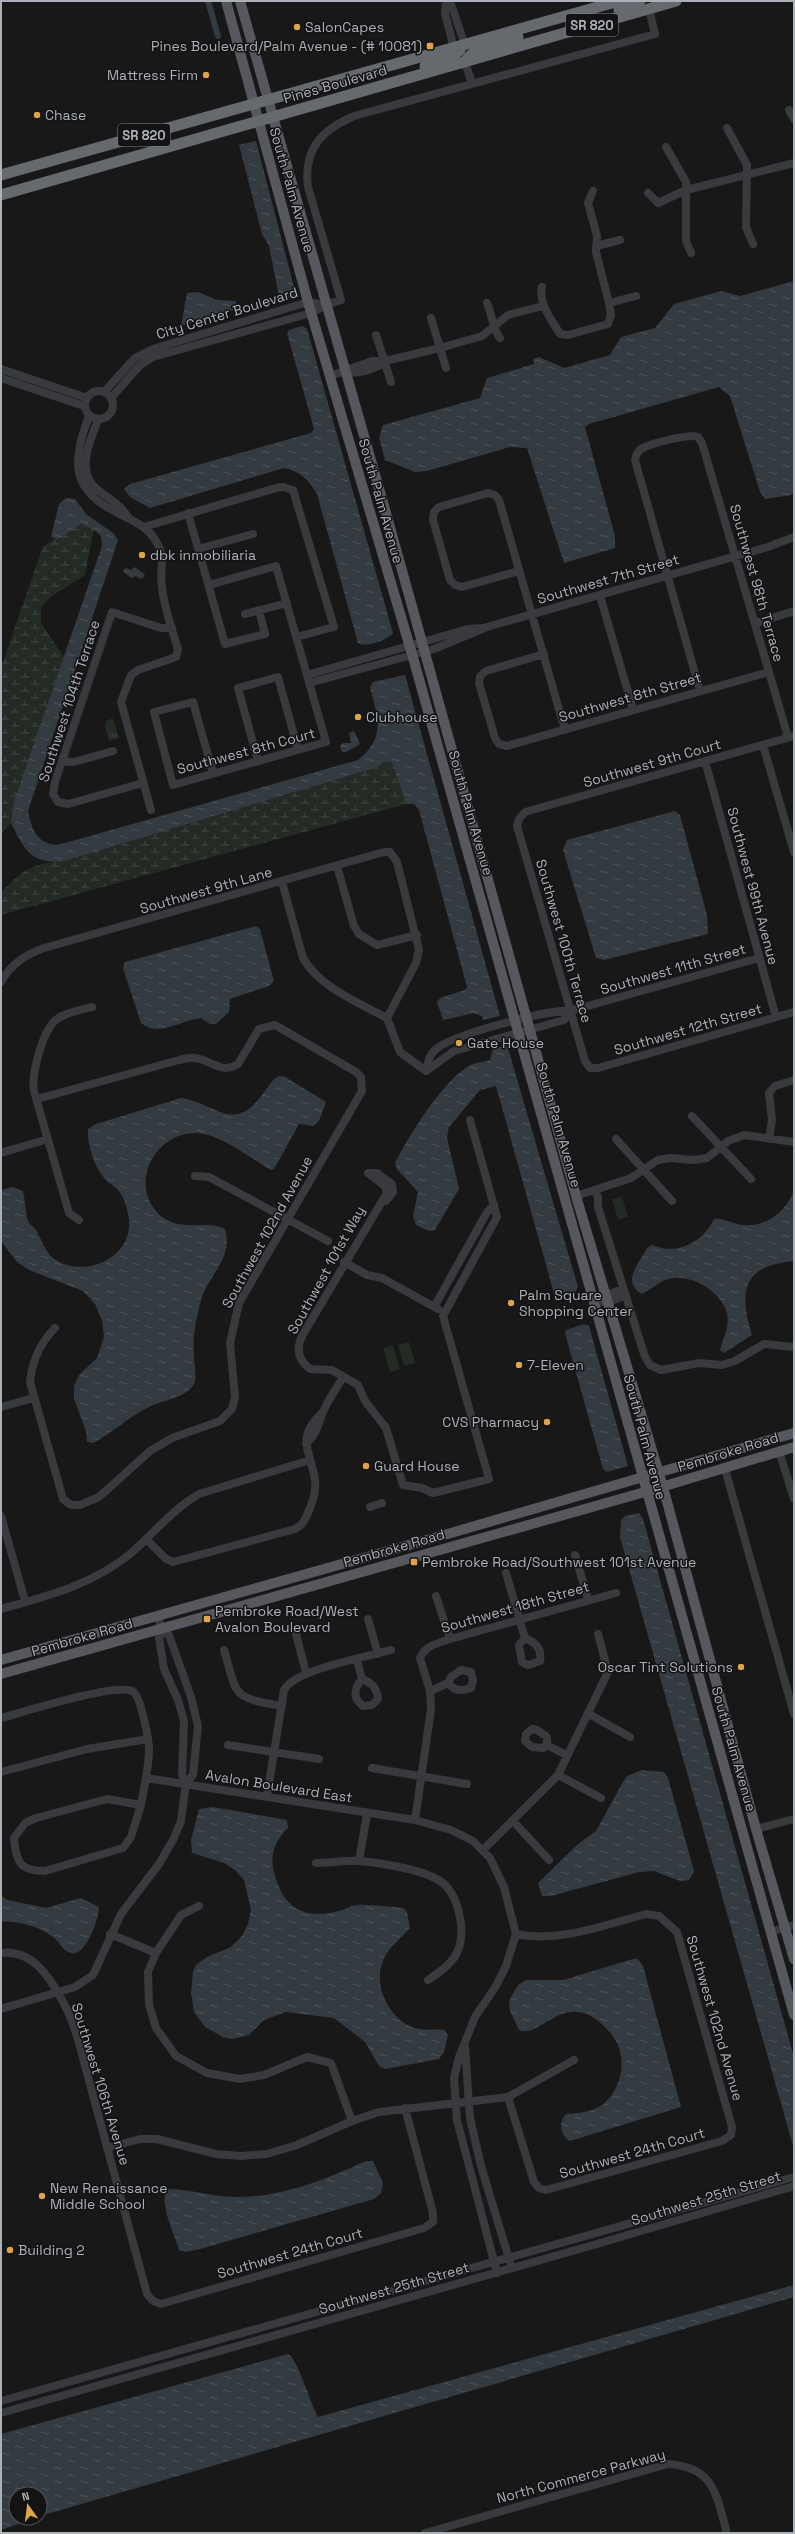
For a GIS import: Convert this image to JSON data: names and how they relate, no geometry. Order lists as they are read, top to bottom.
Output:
{
  "streets": {
    "highway": ["SR 820", "Pines Boulevard"],
    "main road": ["South Palm Avenue", "Pembroke Road"],
    "street": [
      "City Center Boulevard",
      "Southwest 7th Street",
      "Southwest 98th Terrace",
      "Southwest 8th Street",
      "Southwest 104th Terrace",
      "Southwest 8th Court",
      "Southwest 9th Court",
      "Southwest 99th Avenue",
      "Southwest 9th Lane",
      "Southwest 100th Terrace",
      "Southwest 11th Street",
      "Southwest 12th Street",
      "Southwest 102nd Avenue",
      "Southwest 101st Way",
      "Southwest 18th Street",
      "Avalon Boulevard East",
      "Southwest 106th Avenue",
      "Southwest 24th Court",
      "Southwest 25th Street",
      "North Commerce Parkway"
    ]
  },
  "crossings": [
    ["Pines Boulevard", "South Palm Avenue"],
    ["South Palm Avenue", "City Center Boulevard"],
    ["South Palm Avenue", "Southwest 7th Street"],
    ["South Palm Avenue", "Southwest 11th Street"],
    ["South Palm Avenue", "Pembroke Road"],
    ["Southwest 7th Street", "Southwest 98th Terrace"],
    ["Southwest 7th Street", "Southwest 8th Court"],
    ["Southwest 98th Terrace", "Southwest 8th Street"],
    ["Southwest 98th Terrace", "Southwest 9th Court"],
    ["Southwest 9th Court", "Southwest 99th Avenue"],
    ["Southwest 9th Court", "Southwest 100th Terrace"],
    ["Southwest 99th Avenue", "Southwest 11th Street"],
    ["Southwest 99th Avenue", "Southwest 12th Street"],
    ["Southwest 100th Terrace", "Southwest 11th Street"],
    ["Southwest 100th Terrace", "Southwest 12th Street"],
    ["Southwest 102nd Avenue", "Southwest 24th Court"],
    ["Southwest 106th Avenue", "Southwest 24th Court"]
  ],
  "places": {
    "other": [
      "SalonCapes",
      "Mattress Firm",
      "Chase",
      "dbk inmobiliaria",
      "Clubhouse",
      "Gate House",
      "Palm Square Shopping Center",
      "7-Eleven",
      "CVS Pharmacy",
      "Guard House",
      "Oscar Tint Solutions",
      "New Renaissance Middle School",
      "Building 2"
    ],
    "transit": ["Pines Boulevard/Palm Avenue - (# 10081)", "Pembroke Road/Southwest 101st Avenue", "Pembroke Road/West Avalon Boulevard"]
  },
  "north": "top"
}
